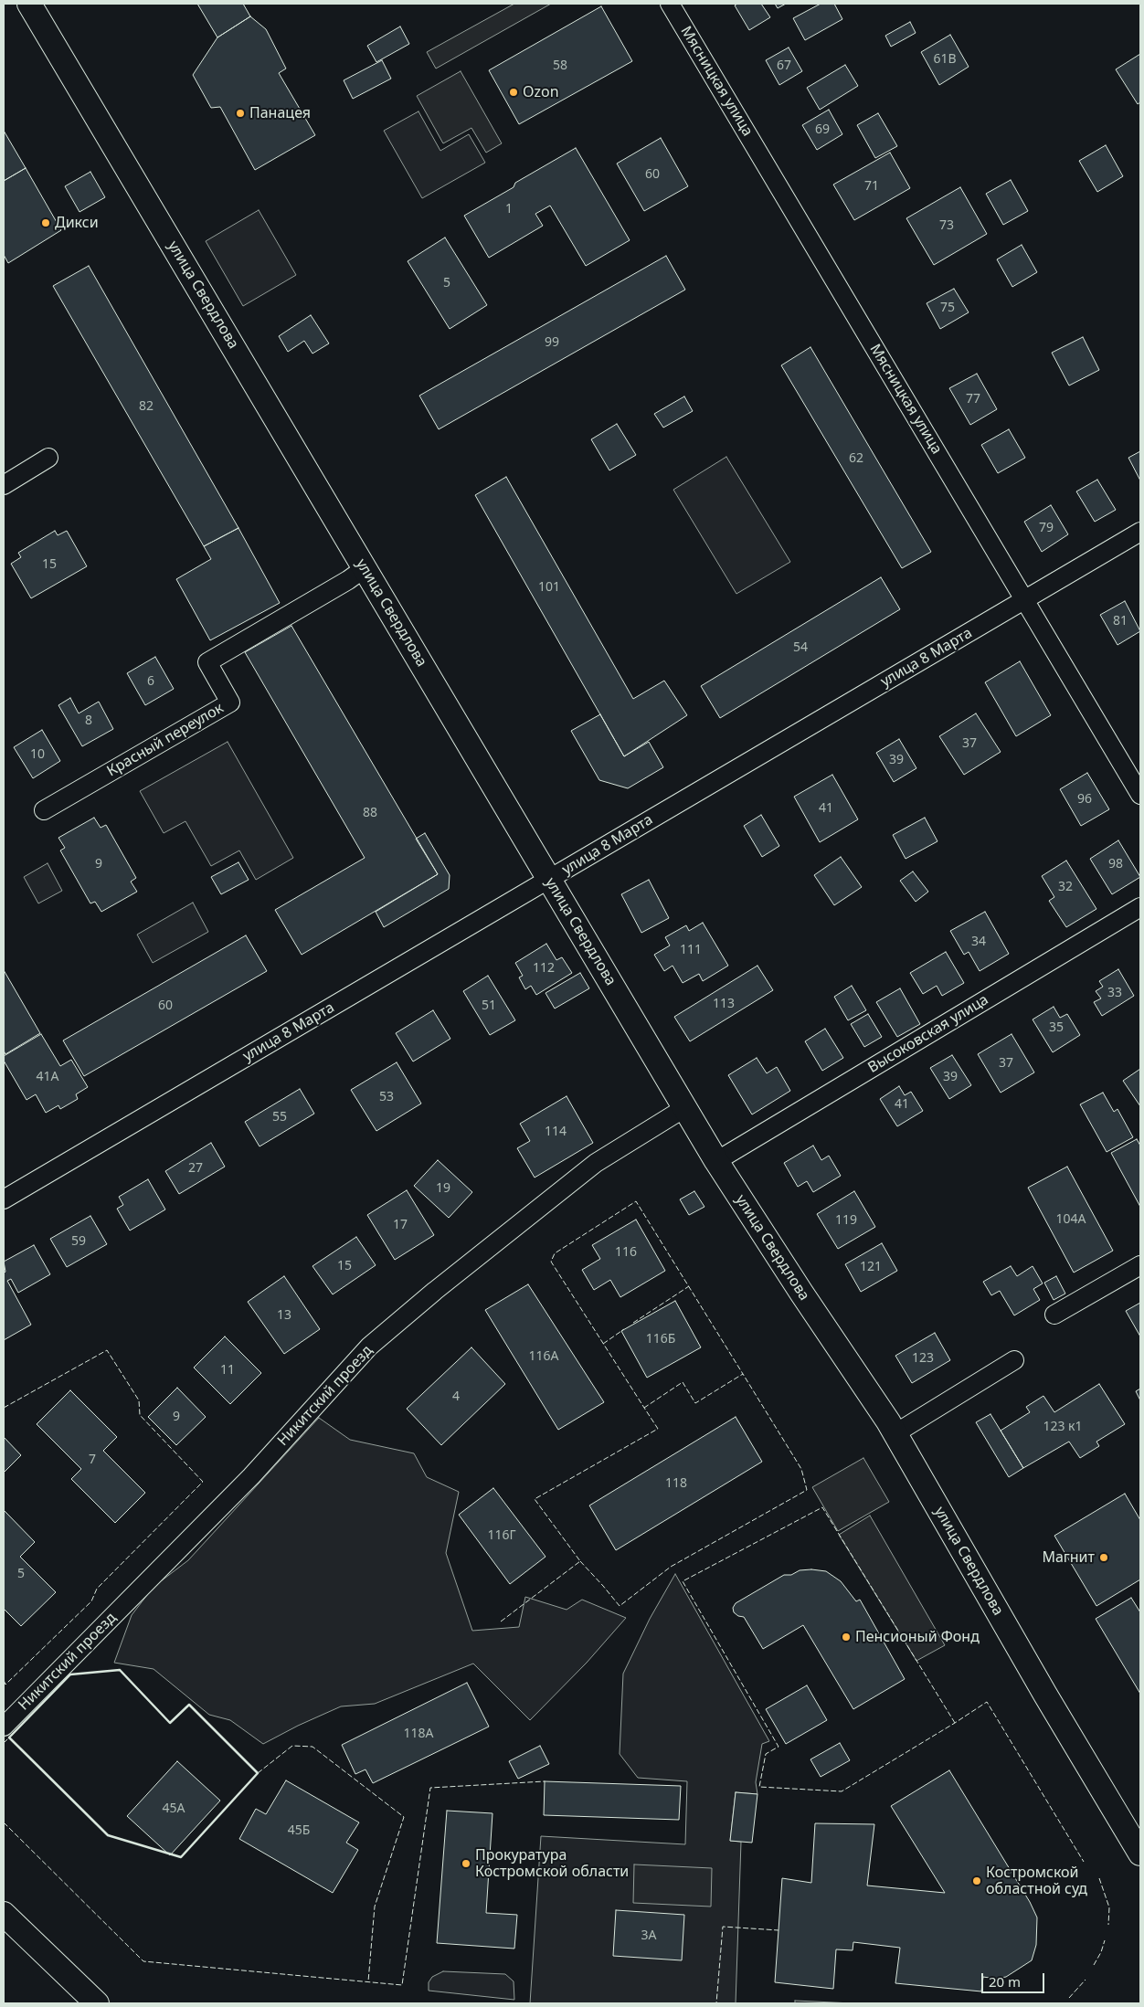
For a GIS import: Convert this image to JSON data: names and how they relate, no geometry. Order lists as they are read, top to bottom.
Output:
{
  "streets": {
    "street": [
      "Мясницкая улица",
      "улица Свердлова",
      "улица 8 Марта",
      "Красный переулок",
      "Высоковская улица",
      "Никитский проезд"
    ]
  },
  "crossings": [
    ["Мясницкая улица", "улица 8 Марта"],
    ["улица Свердлова", "улица 8 Марта"],
    ["улица Свердлова", "Красный переулок"],
    ["улица Свердлова", "Высоковская улица"],
    ["улица Свердлова", "Никитский проезд"]
  ],
  "places": [
    "Ozon",
    "Панацея",
    "Дикси",
    "Магнит",
    "Пенсионый Фонд",
    "Прокуратура Костромской области",
    "Костромской областной суд"
  ],
  "house_numbers": [
    "61В",
    "58",
    "67",
    "69",
    "60",
    "71",
    "1",
    "73",
    "5",
    "75",
    "99",
    "77",
    "82",
    "62",
    "79",
    "15",
    "101",
    "81",
    "54",
    "6",
    "8",
    "37",
    "10",
    "39",
    "96",
    "41",
    "88",
    "9",
    "98",
    "32",
    "34",
    "111",
    "112",
    "33",
    "113",
    "60",
    "51",
    "35",
    "37",
    "41А",
    "39",
    "53",
    "41",
    "55",
    "114",
    "27",
    "19",
    "104А",
    "119",
    "17",
    "59",
    "116",
    "15",
    "121",
    "13",
    "116Б",
    "116А",
    "123",
    "11",
    "4",
    "9",
    "123 к1",
    "7",
    "118",
    "116Г",
    "5",
    "118А",
    "45А",
    "45Б",
    "3А"
  ],
  "scale_bar": "20 m"
}
